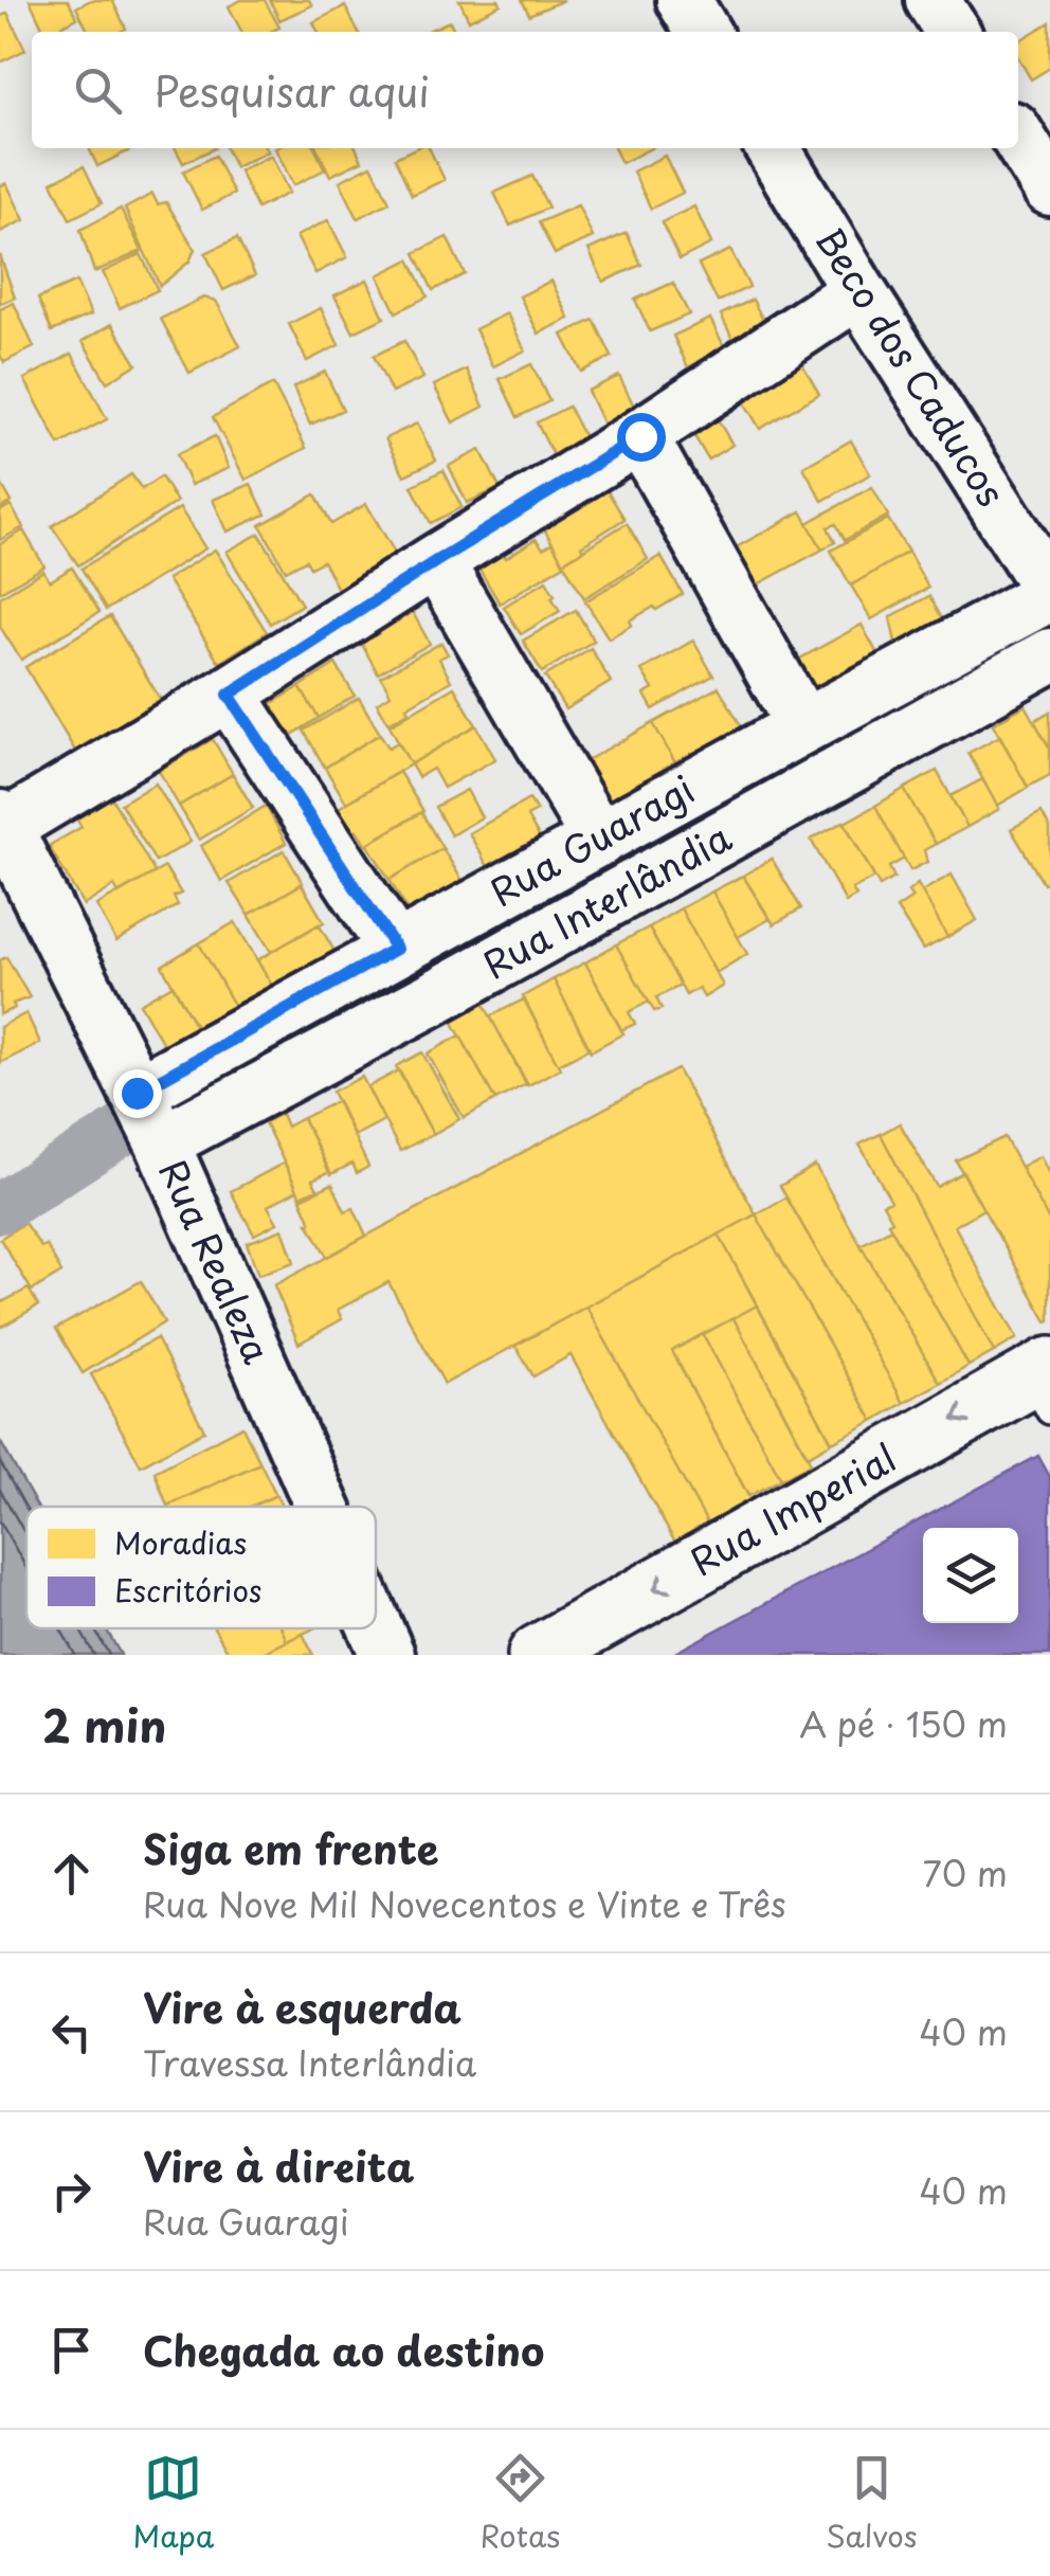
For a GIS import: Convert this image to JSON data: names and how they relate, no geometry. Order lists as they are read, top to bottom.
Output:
{
  "streets": {
    "highway": ["Rua Imperial"],
    "street": [
      "Beco dos Caducos",
      "Rua Guaragi",
      "Rua Interlândia",
      "Rua Realeza"
    ]
  },
  "crossings": [
    ["Beco dos Caducos", "Rua Guaragi"],
    ["Rua Guaragi", "Rua Realeza"],
    ["Rua Interlândia", "Rua Realeza"]
  ],
  "one_way": ["Rua Imperial"],
  "legend": ["Moradias", "Escritórios"],
  "page": {
    "search": "Pesquisar aqui",
    "heading": ["2 min", "A pé · 150 m"],
    "list": [
      ["Siga em frente", "Rua Nove Mil Novecentos e Vinte e Três", "70 m"],
      ["Vire à esquerda", "Travessa Interlândia", "40 m"],
      ["Vire à direita", "Rua Guaragi", "40 m"],
      "Chegada ao destino"
    ],
    "nav": ["Mapa", "Rotas", "Salvos"]
  }
}
